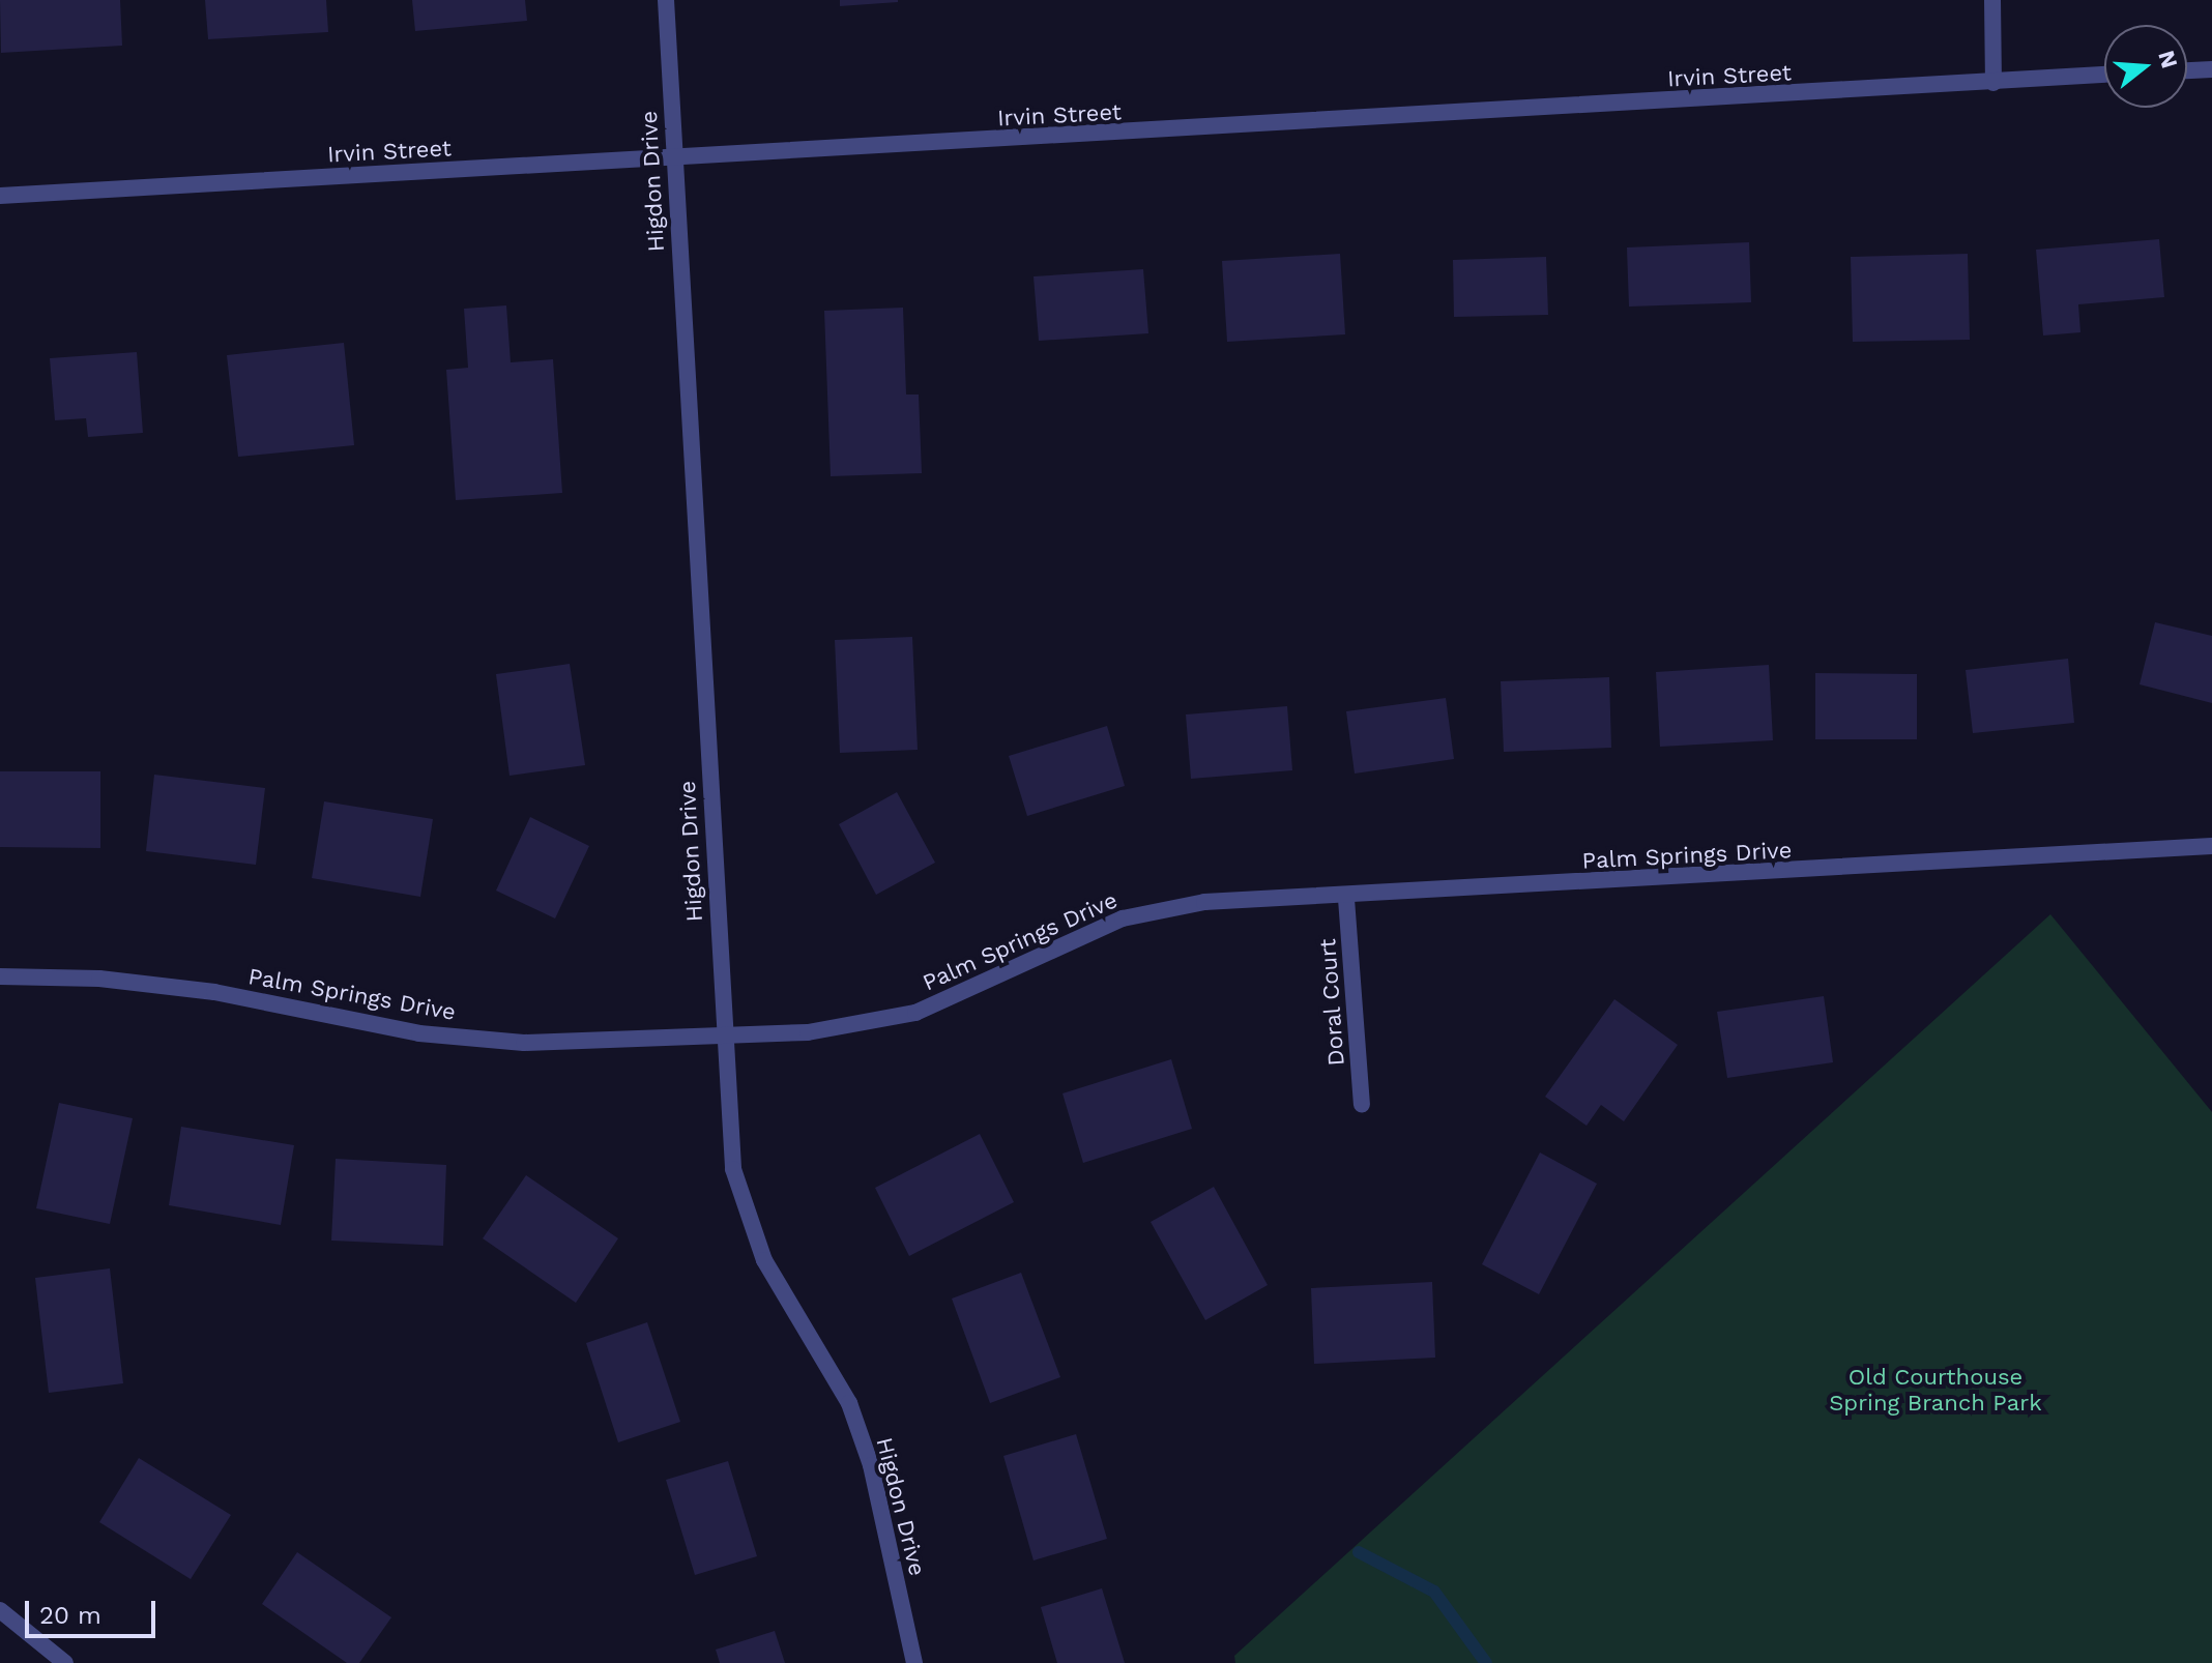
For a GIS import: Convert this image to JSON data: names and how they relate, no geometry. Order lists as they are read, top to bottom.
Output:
{
  "streets": {
    "street": [
      "Irvin Street",
      "Higdon Drive",
      "Palm Springs Drive",
      "Doral Court"
    ]
  },
  "crossings": [
    ["Irvin Street", "Higdon Drive"],
    ["Higdon Drive", "Palm Springs Drive"],
    ["Palm Springs Drive", "Doral Court"]
  ],
  "parks": ["Old Courthouse Spring Branch Park"],
  "scale_bar": "20 m",
  "north": "right"
}
